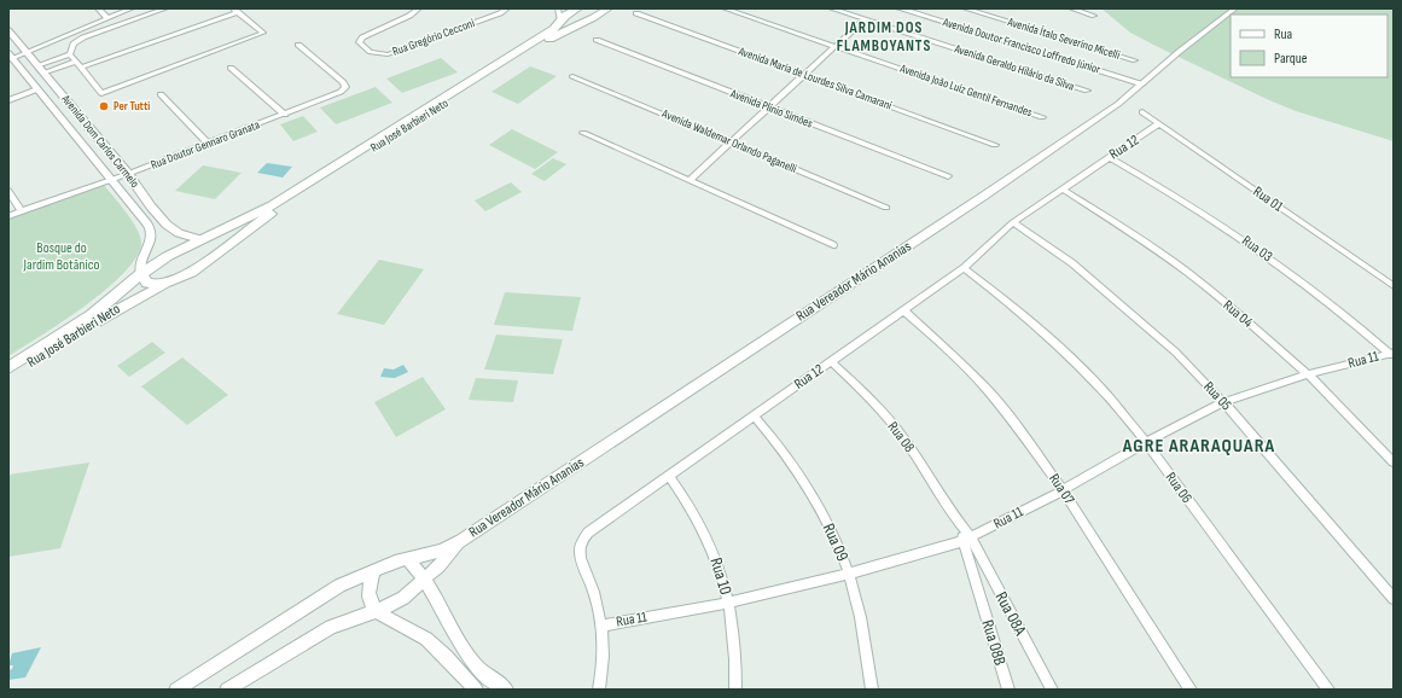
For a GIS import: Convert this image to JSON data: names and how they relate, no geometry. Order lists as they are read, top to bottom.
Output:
{
  "streets": {
    "main road": ["Rua José Barbieri Neto"],
    "street": [
      "Rua Gregório Cecconi",
      "Avenida Ítalo Severino Micelli",
      "Avenida Doutor Francisco Loffredo Júnior",
      "Avenida Geraldo Hilário da Silva",
      "Avenida Maria de Lourdes Silva Camarani",
      "Avenida João Luiz Gentil Fernandes",
      "Avenida Plínio Simões",
      "Avenida Dom Carlos Carmelo",
      "Avenida Waldemar Orlando Paganelli",
      "Rua Doutor Gennaro Granata",
      "Rua 12",
      "Rua 01",
      "Rua 03",
      "Rua Vereador Mário Ananias",
      "Rua 04",
      "Rua 11",
      "Rua 05",
      "Rua 08",
      "Rua 06",
      "Rua 07",
      "Rua 09",
      "Rua 10",
      "Rua 08A",
      "Rua 08B"
    ]
  },
  "crossings": [
    ["Avenida Doutor Francisco Loffredo Júnior", "Rua Vereador Mário Ananias"],
    ["Rua José Barbieri Neto", "Avenida Dom Carlos Carmelo"],
    ["Avenida Dom Carlos Carmelo", "Rua Doutor Gennaro Granata"],
    ["Rua 12", "Rua 01"],
    ["Rua 12", "Rua 03"],
    ["Rua 12", "Rua 04"],
    ["Rua 12", "Rua 11"],
    ["Rua 12", "Rua 05"],
    ["Rua 12", "Rua 08"],
    ["Rua 12", "Rua 06"],
    ["Rua 12", "Rua 07"],
    ["Rua 12", "Rua 09"],
    ["Rua 12", "Rua 10"],
    ["Rua 03", "Rua 11"],
    ["Rua 04", "Rua 11"],
    ["Rua 11", "Rua 05"],
    ["Rua 11", "Rua 08"],
    ["Rua 11", "Rua 06"],
    ["Rua 11", "Rua 07"],
    ["Rua 11", "Rua 09"],
    ["Rua 11", "Rua 10"],
    ["Rua 11", "Rua 08A"],
    ["Rua 11", "Rua 08B"],
    ["Rua 08", "Rua 08A"],
    ["Rua 08", "Rua 08B"],
    ["Rua 08A", "Rua 08B"]
  ],
  "districts": ["JARDIM DOS FLAMBOYANTS", "AGRE ARARAQUARA"],
  "parks": ["Bosque do Jardim Botânico"],
  "places": ["Per Tutti"],
  "legend": ["Rua", "Parque"]
}
